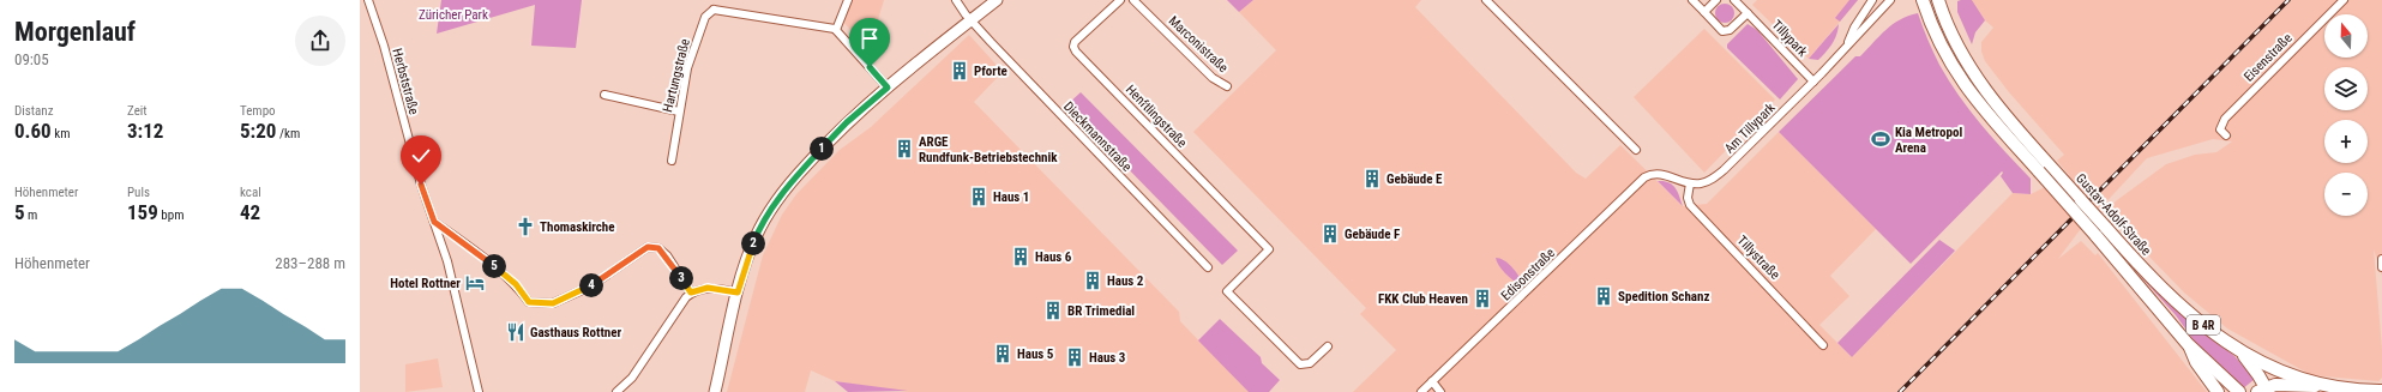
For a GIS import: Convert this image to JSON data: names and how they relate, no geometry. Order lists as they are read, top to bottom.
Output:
{
  "streets": {
    "main road": ["Gustav-Adolf-Straße", "B 4R"],
    "street": [
      "Tillypark",
      "Marconistraße",
      "Eisenstraße",
      "Hartungstraße",
      "Herbststraße",
      "Henftlingstraße",
      "Am Tillypark",
      "Dieckmannstraße",
      "Tillystraße",
      "Edisonstraße"
    ]
  },
  "crossings": [
    ["Tillypark", "Am Tillypark"],
    ["Am Tillypark", "Tillystraße"],
    ["Am Tillypark", "Edisonstraße"]
  ],
  "parks": ["Züricher Park"],
  "places": {
    "building": [
      "Pforte",
      "ARGE Rundfunk-Betriebstechnik",
      "Gebäude E",
      "Haus 1",
      "Gebäude F",
      "Haus 6",
      "Haus 2",
      "Spedition Schanz",
      "FKK Club Heaven",
      "BR Trimedial",
      "Haus 5",
      "Haus 3"
    ],
    "sports": ["Kia Metropol Arena"],
    "church": ["Thomaskirche"],
    "hotel": ["Hotel Rottner"],
    "restaurant": ["Gasthaus Rottner"]
  },
  "north": "top",
  "page": {
    "heading": ["Morgenlauf", "09:05"],
    "map_buttons": ["+", "−"],
    "stats": [
      ["Distanz", "0.60 km"],
      ["Zeit", "3:12"],
      ["Tempo", "5:20 /km"],
      ["Höhenmeter", "5 m"],
      ["Puls", "159 bpm"],
      ["kcal", "42"]
    ],
    "pins": [
      "1",
      "2",
      "5",
      "3",
      "4"
    ],
    "chart": ["Höhenmeter", "283–288 m"]
  }
}
